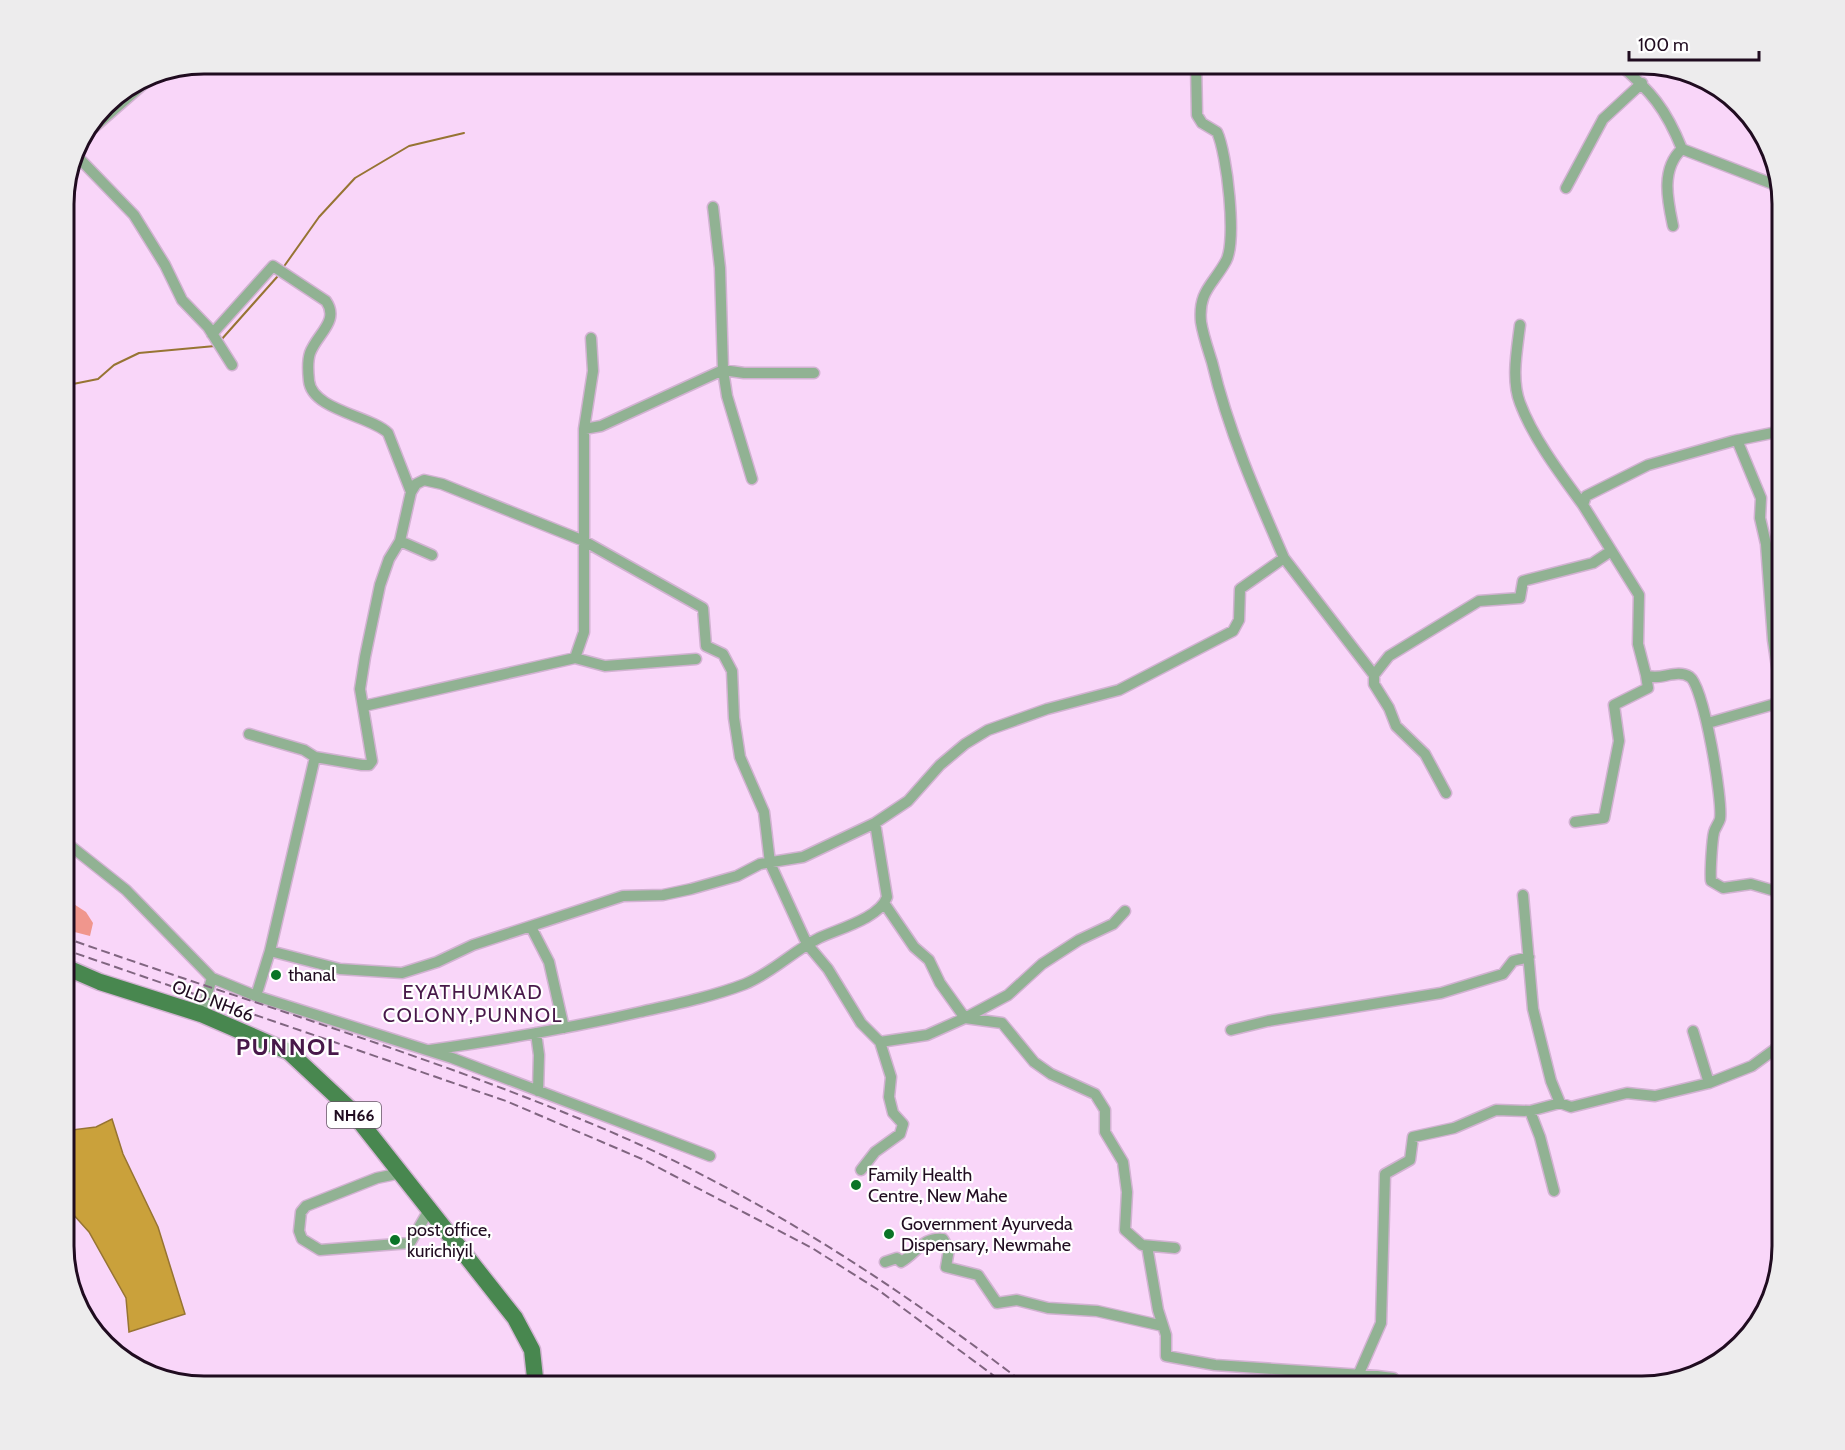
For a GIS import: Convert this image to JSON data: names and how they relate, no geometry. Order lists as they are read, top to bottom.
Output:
{
  "streets": {
    "main road": ["OLD NH66", "NH66"]
  },
  "districts": ["EYATHUMKAD COLONY,PUNNOL", "PUNNOL"],
  "places": [
    "thanal",
    "Family Health Centre, New Mahe",
    "Government Ayurveda Dispensary, Newmahe",
    "post office, kurichiyil"
  ],
  "scale_bar": "100 m"
}
